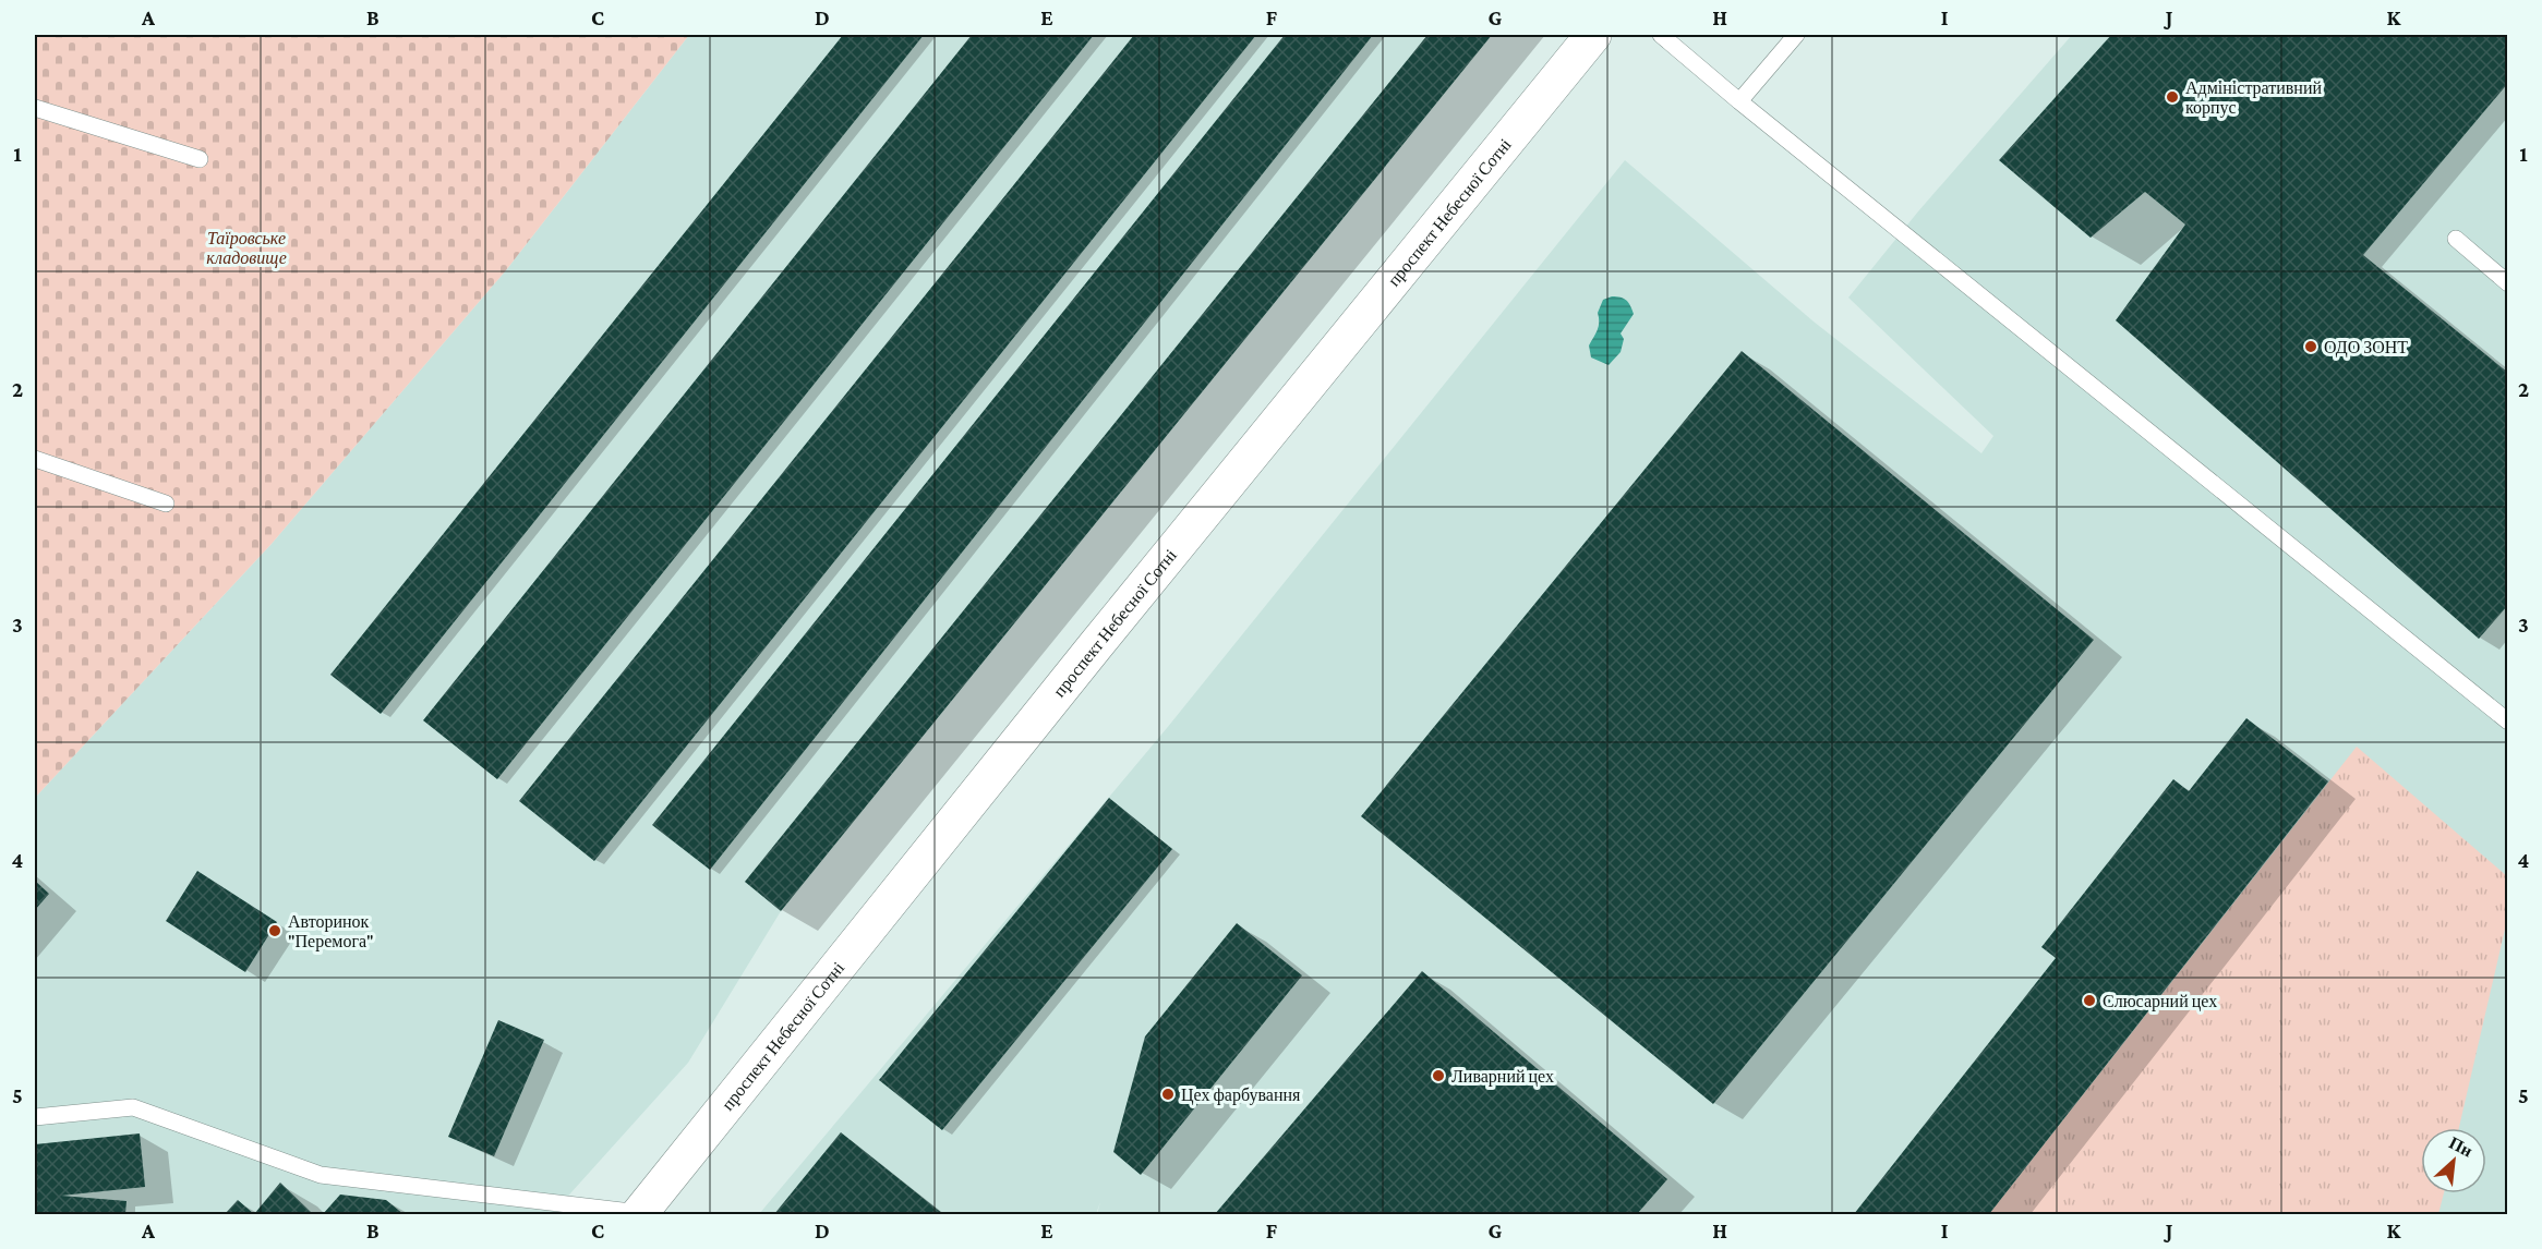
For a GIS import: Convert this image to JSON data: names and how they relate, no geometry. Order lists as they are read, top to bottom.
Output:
{
  "streets": {
    "main road": ["проспект Небесної Сотні"]
  },
  "parks": ["Таїровське кладовище"],
  "places": [
    "Адміністративний корпус",
    "ОДО ЗОНТ",
    "Авторинок \"Перемога\"",
    "Слюсарний цех",
    "Ливарний цех",
    "Цех фарбування"
  ],
  "north": "top right",
  "grid": {
    "columns": [
      "A",
      "B",
      "C",
      "D",
      "E",
      "F",
      "G",
      "H",
      "I",
      "J",
      "K"
    ],
    "rows": [
      "1",
      "2",
      "3",
      "4",
      "5"
    ]
  }
}
